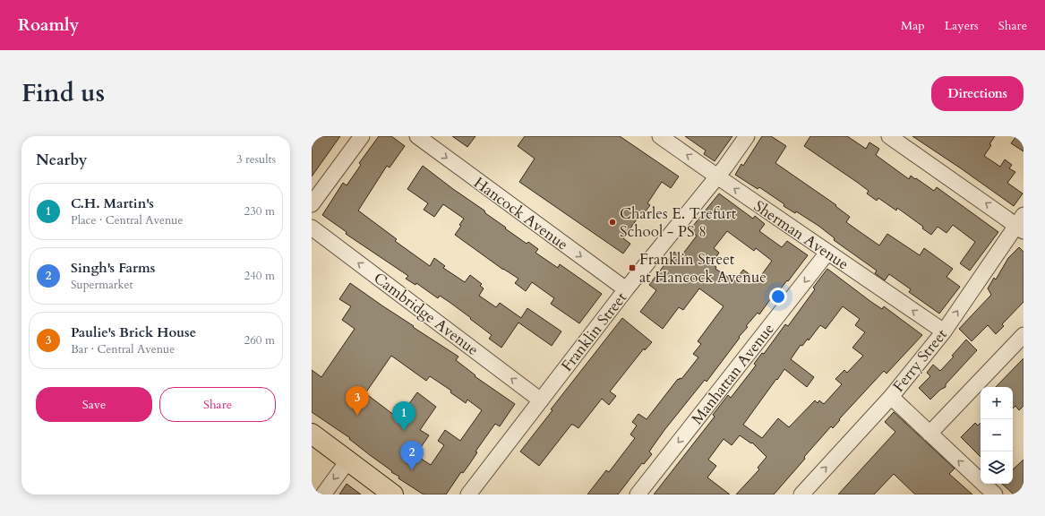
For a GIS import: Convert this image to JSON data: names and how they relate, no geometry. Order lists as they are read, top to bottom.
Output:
{
  "streets": {
    "street": [
      "Hancock Avenue",
      "Sherman Avenue",
      "Cambridge Avenue",
      "Franklin Street",
      "Ferry Street",
      "Manhattan Avenue"
    ]
  },
  "crossings": [
    ["Hancock Avenue", "Franklin Street"],
    ["Sherman Avenue", "Franklin Street"],
    ["Sherman Avenue", "Ferry Street"],
    ["Sherman Avenue", "Manhattan Avenue"],
    ["Cambridge Avenue", "Franklin Street"]
  ],
  "one_way": [
    "Hancock Avenue",
    "Cambridge Avenue",
    "Ferry Street",
    "Manhattan Avenue"
  ],
  "places": {
    "other": ["Charles E. Trefurt School - PS 8"],
    "transit": ["Franklin Street at Hancock Avenue"]
  },
  "page": {
    "header": "Roamly",
    "nav": ["Map", "Layers", "Share"],
    "title": "Find us",
    "buttons": [
      "Directions",
      ["Save", "Share"]
    ],
    "heading": ["Nearby", "3 results"],
    "list": [
      {
        "mark": "1",
        "name": "C.H. Martin's",
        "note": "Place · Central Avenue",
        "value": "230 m"
      },
      {
        "mark": "2",
        "name": "Singh's Farms",
        "note": "Supermarket",
        "value": "240 m"
      },
      {
        "mark": "3",
        "name": "Paulie's Brick House",
        "note": "Bar · Central Avenue",
        "value": "260 m"
      }
    ],
    "pins": ["3", "1", "2"],
    "map_buttons": ["+", "−"]
  }
}
